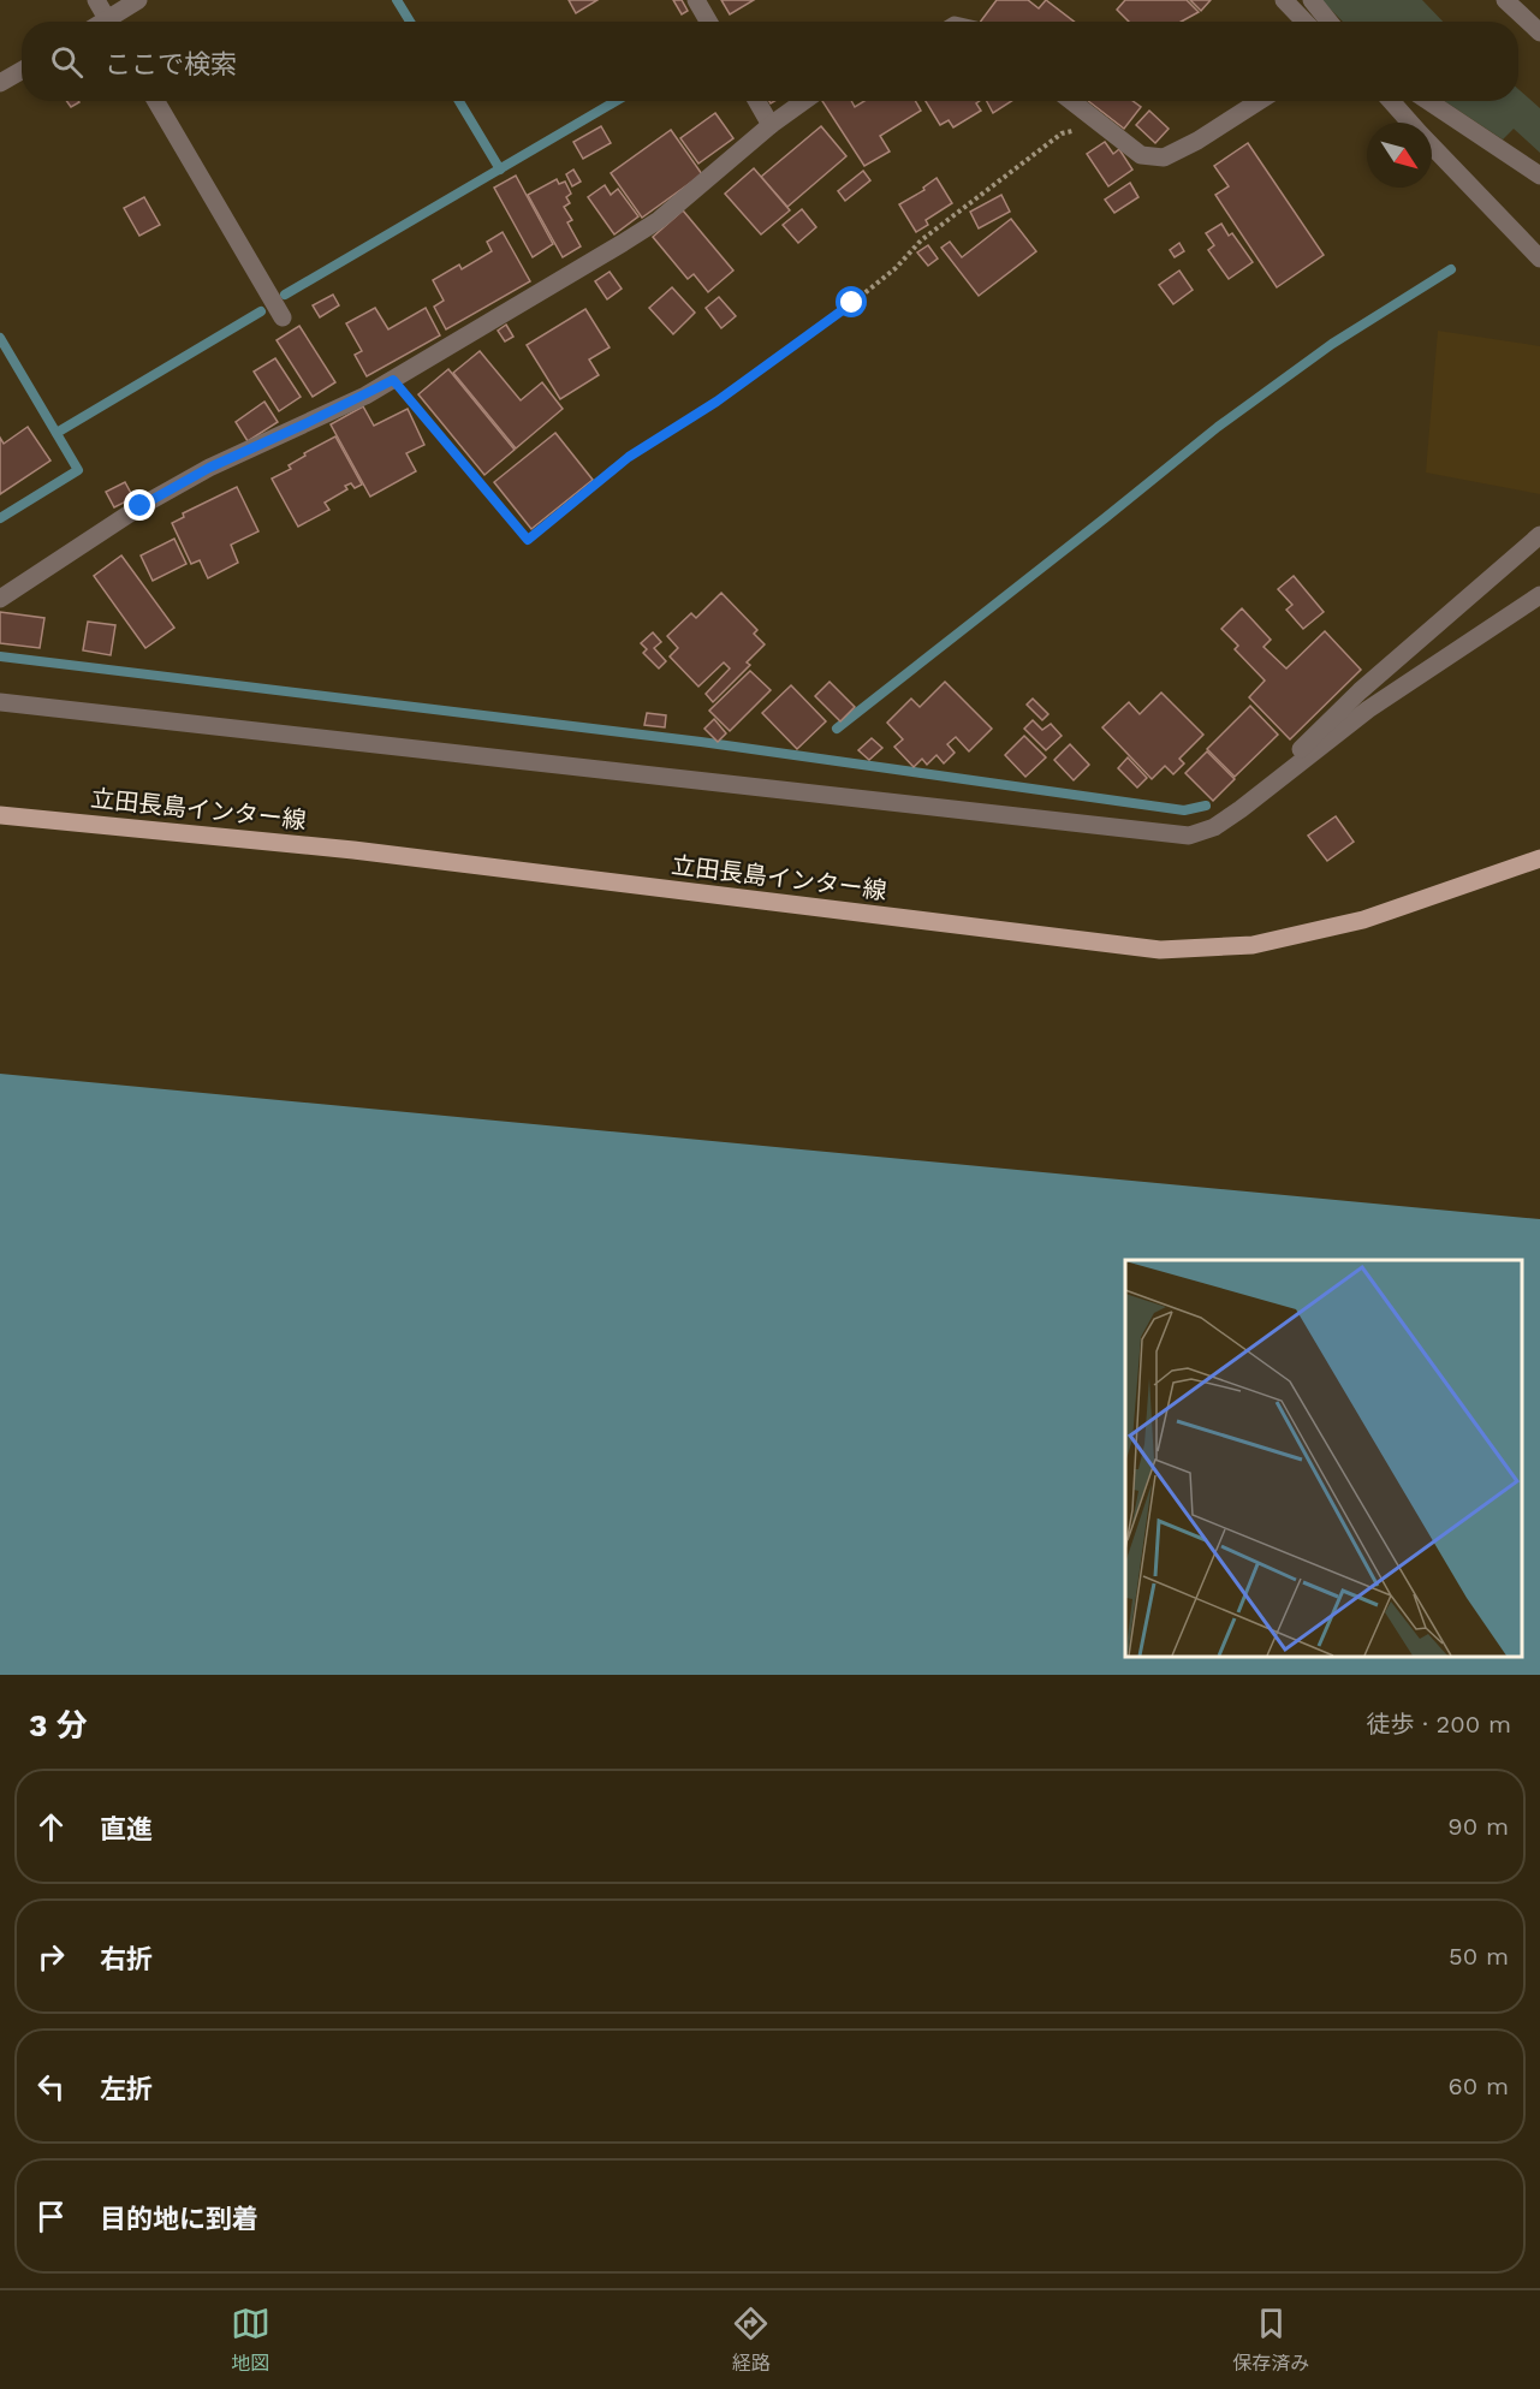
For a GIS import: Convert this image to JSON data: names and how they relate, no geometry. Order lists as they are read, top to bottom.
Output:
{
  "streets": {
    "main road": ["立田長島インター線"]
  },
  "north": "bottom right",
  "page": {
    "search": "ここで検索",
    "heading": ["3 分", "徒歩 · 200 m"],
    "list": [
      ["直進", "90 m"],
      ["右折", "50 m"],
      ["左折", "60 m"],
      "目的地に到着"
    ],
    "nav": ["地図", "経路", "保存済み"]
  }
}
